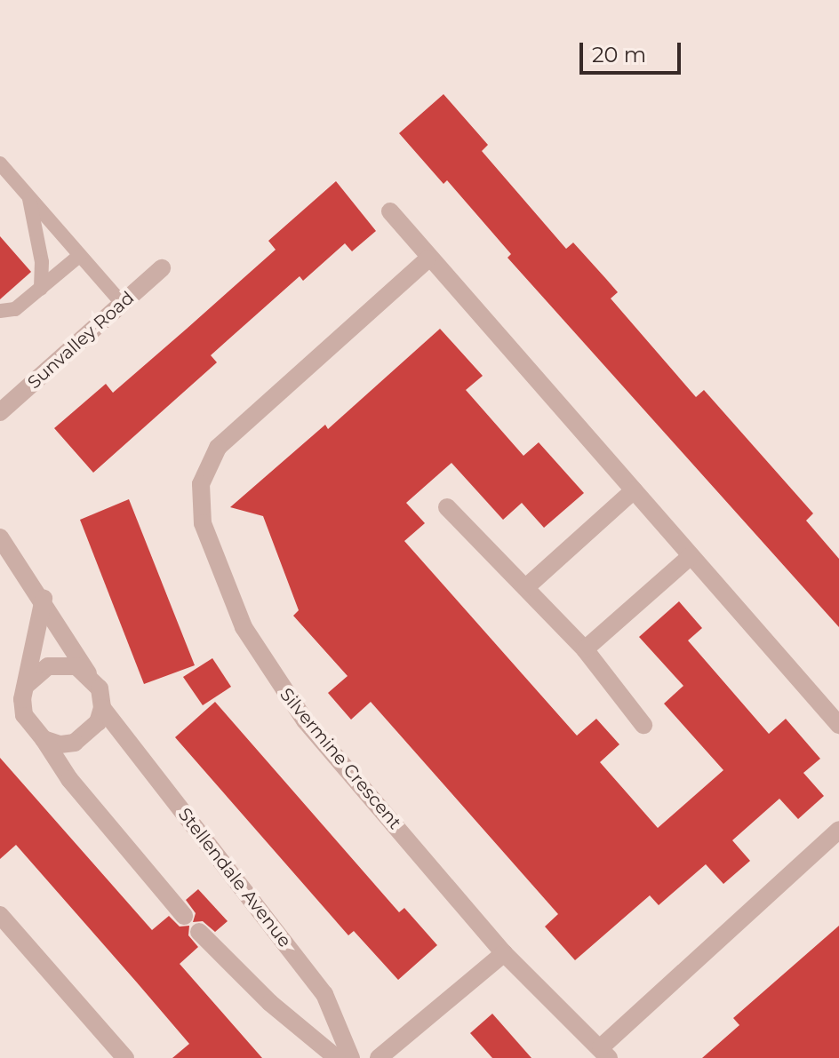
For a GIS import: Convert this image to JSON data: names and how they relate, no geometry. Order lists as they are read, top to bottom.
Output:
{
  "streets": {
    "street": ["Sunvalley Road", "Silvermine Crescent", "Stellendale Avenue"]
  },
  "scale_bar": "20 m"
}
